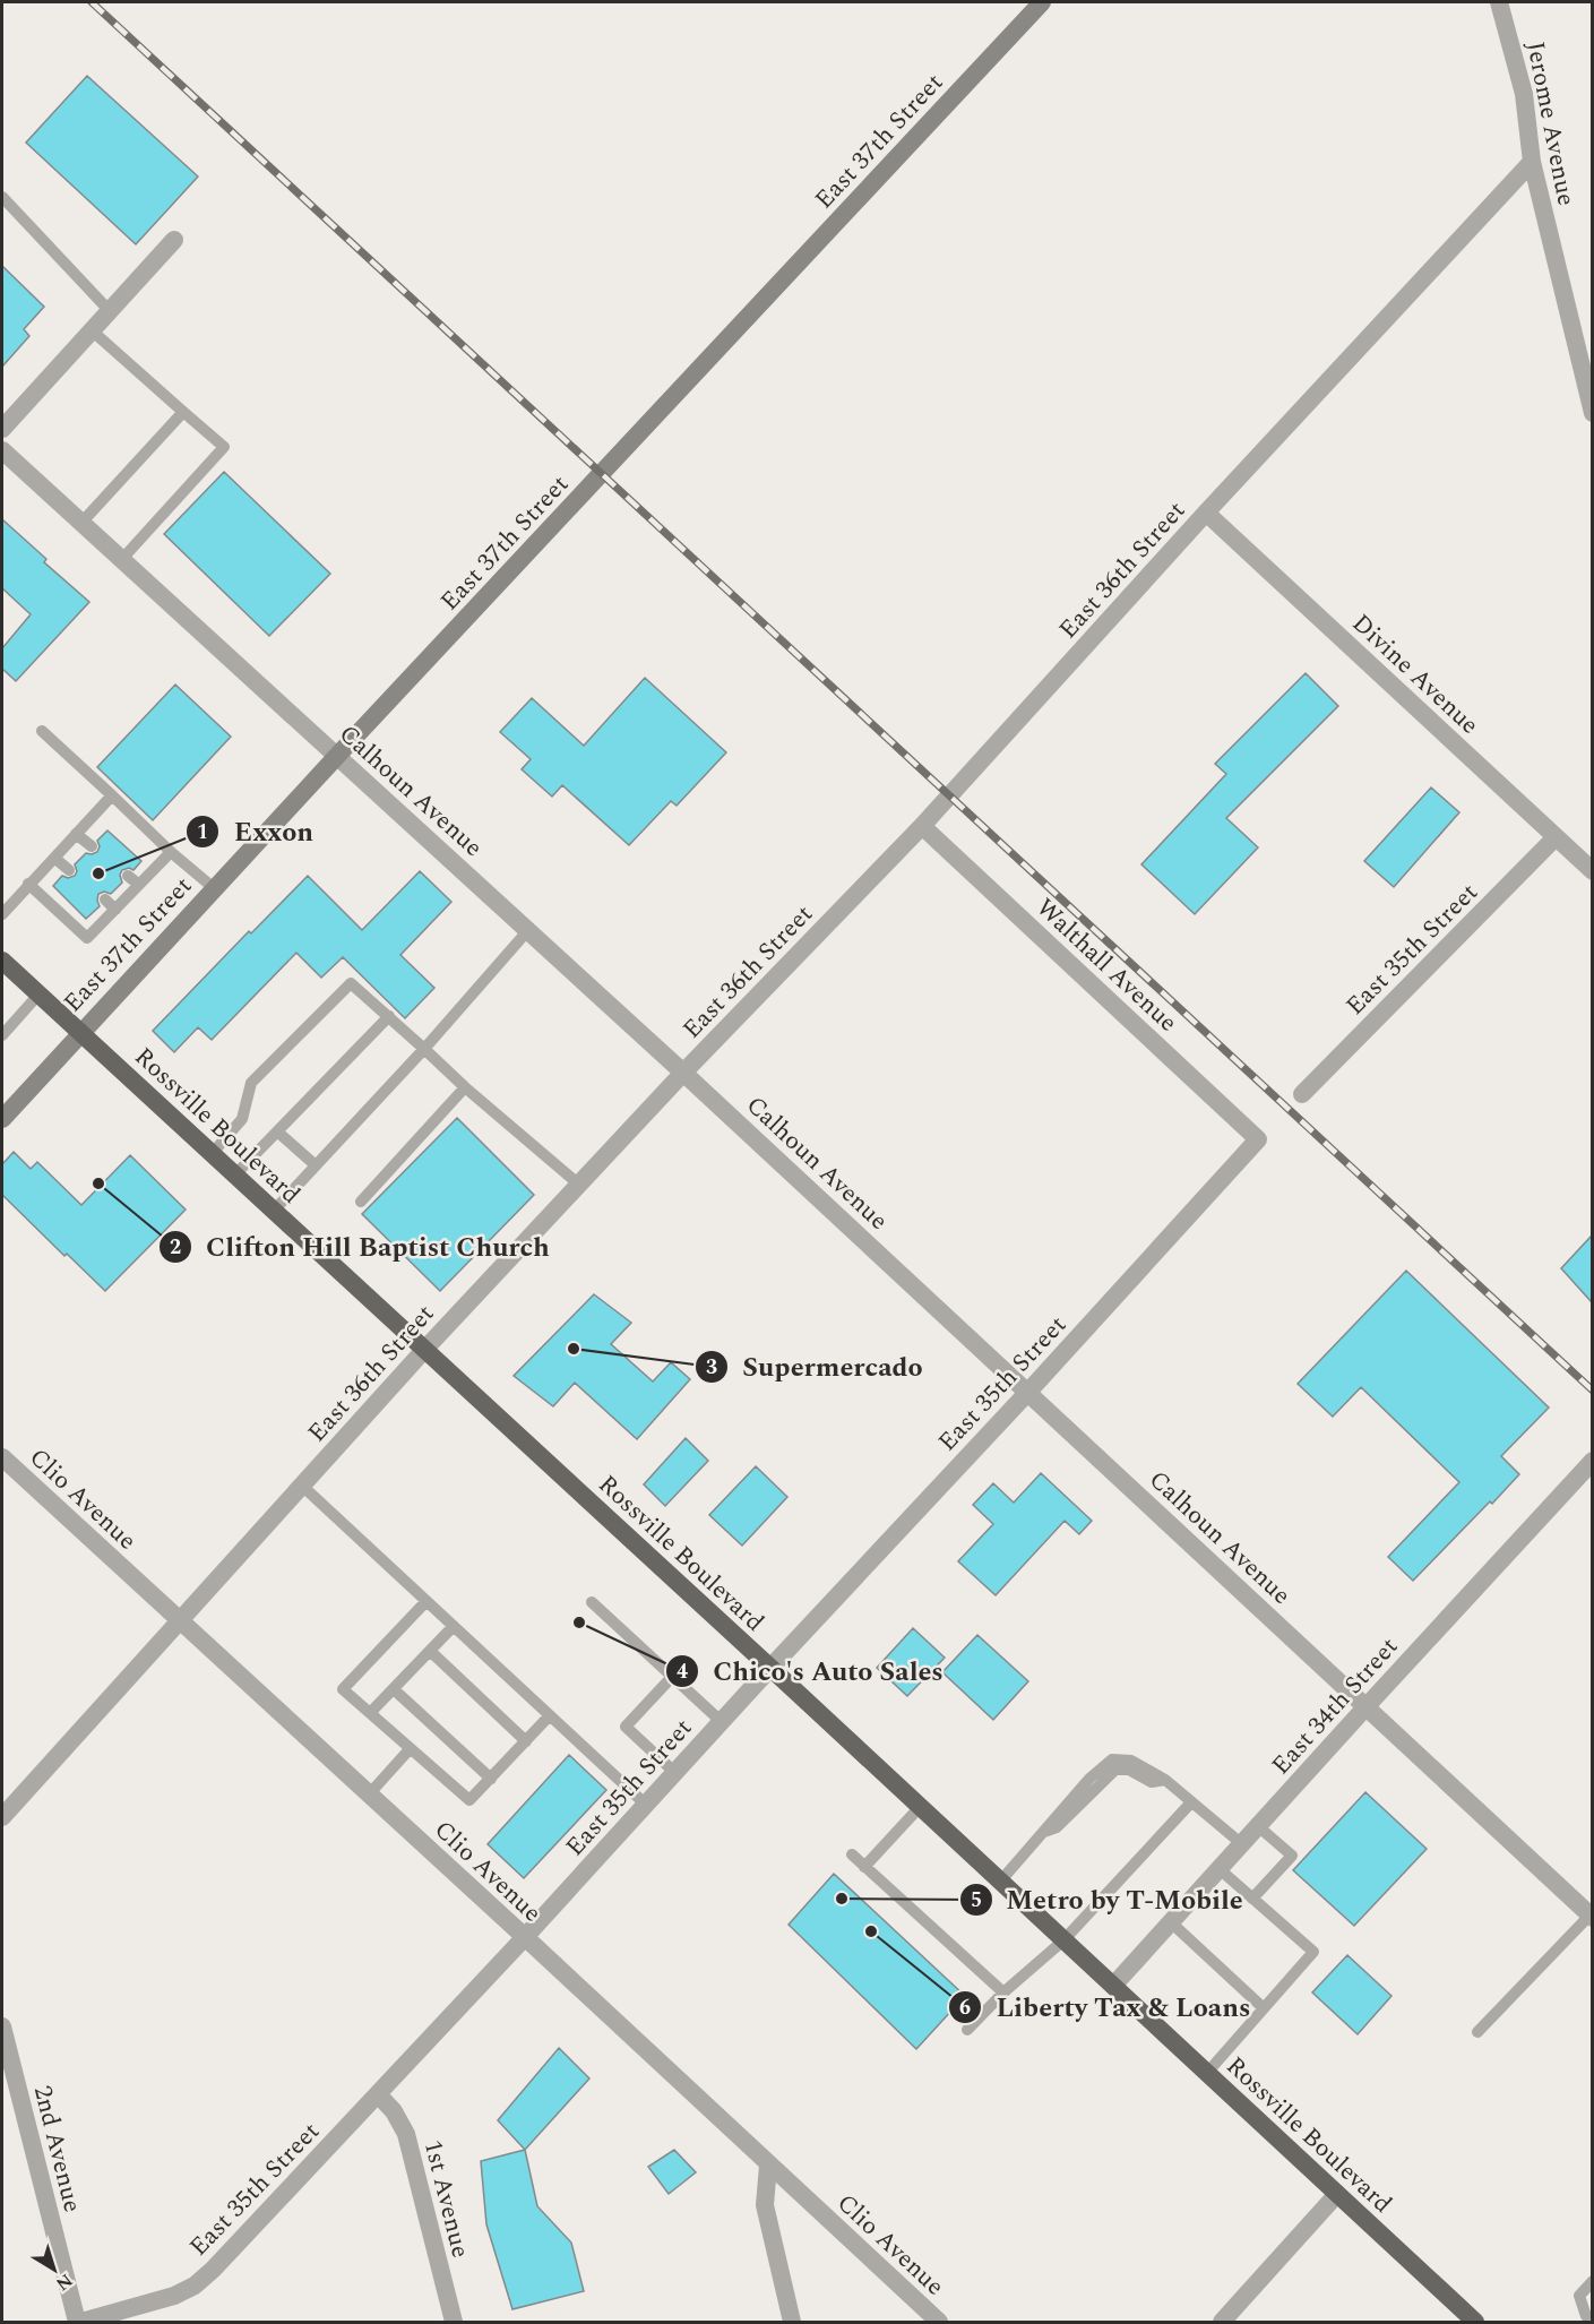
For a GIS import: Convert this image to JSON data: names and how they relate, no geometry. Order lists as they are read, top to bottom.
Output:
{
  "streets": {
    "highway": ["Rossville Boulevard"],
    "main road": ["East 37th Street"],
    "street": [
      "Jerome Avenue",
      "East 36th Street",
      "Divine Avenue",
      "Calhoun Avenue",
      "East 35th Street",
      "Walthall Avenue",
      "Clio Avenue",
      "East 34th Street",
      "2nd Avenue",
      "1st Avenue"
    ]
  },
  "crossings": [
    ["Jerome Avenue", "East 36th Street"],
    ["East 37th Street", "Calhoun Avenue"],
    ["East 37th Street", "Rossville Boulevard"],
    ["East 36th Street", "Divine Avenue"],
    ["East 36th Street", "Calhoun Avenue"],
    ["East 36th Street", "Walthall Avenue"],
    ["East 36th Street", "Rossville Boulevard"],
    ["East 36th Street", "Clio Avenue"],
    ["Divine Avenue", "East 35th Street"],
    ["Calhoun Avenue", "East 35th Street"],
    ["Calhoun Avenue", "East 34th Street"],
    ["East 35th Street", "Walthall Avenue"],
    ["East 35th Street", "Rossville Boulevard"],
    ["East 35th Street", "Clio Avenue"],
    ["East 35th Street", "2nd Avenue"],
    ["East 35th Street", "1st Avenue"],
    ["Rossville Boulevard", "East 34th Street"]
  ],
  "places": [
    "Exxon",
    "Clifton Hill Baptist Church",
    "Supermercado",
    "Chico's Auto Sales",
    "Metro by T-Mobile",
    "Liberty Tax & Loans"
  ],
  "north": "bottom right"
}
